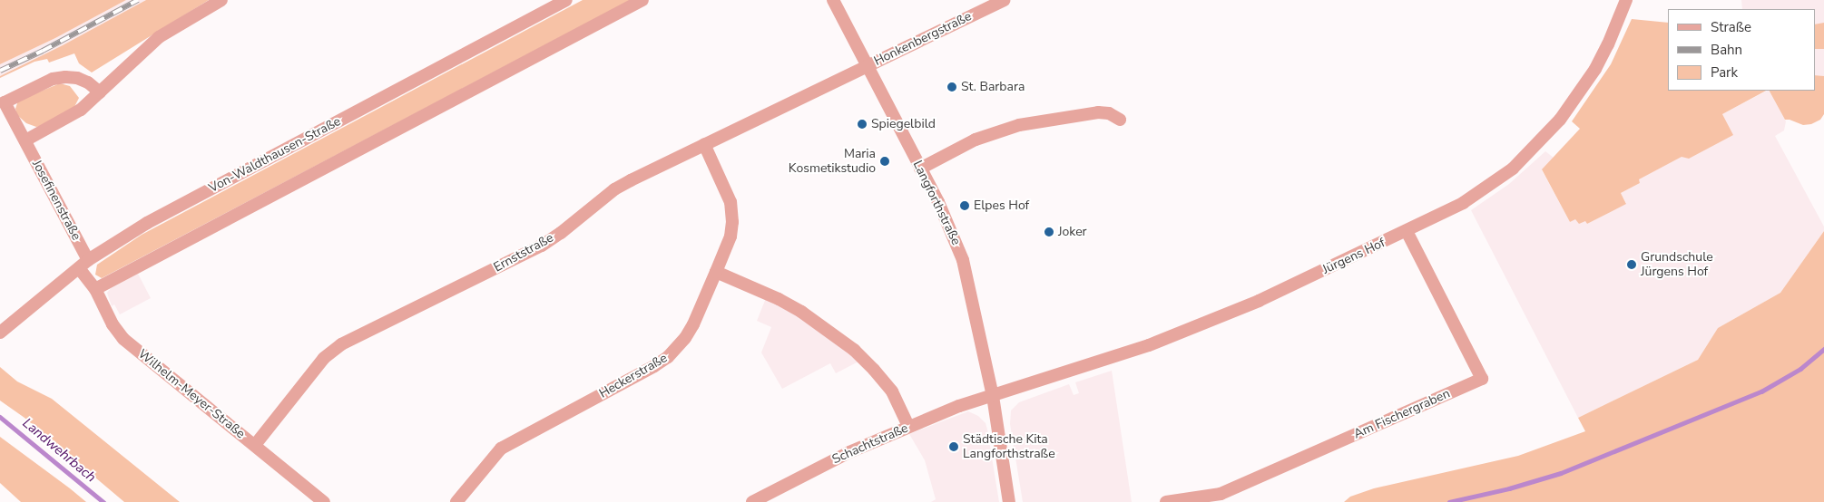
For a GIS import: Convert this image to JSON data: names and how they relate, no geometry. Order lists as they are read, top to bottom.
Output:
{
  "streets": {
    "street": [
      "Honkenbergstraße",
      "Von-Waldthausen-Straße",
      "Josefinenstraße",
      "Langforthstraße",
      "Ernststraße",
      "Jürgens Hof",
      "Heckerstraße",
      "Wilhelm-Meyer-Straße",
      "Am Fischergraben",
      "Schachtstraße"
    ]
  },
  "crossings": [
    ["Honkenbergstraße", "Langforthstraße"],
    ["Honkenbergstraße", "Ernststraße"],
    ["Von-Waldthausen-Straße", "Josefinenstraße"],
    ["Von-Waldthausen-Straße", "Wilhelm-Meyer-Straße"],
    ["Josefinenstraße", "Wilhelm-Meyer-Straße"],
    ["Langforthstraße", "Ernststraße"],
    ["Langforthstraße", "Jürgens Hof"],
    ["Langforthstraße", "Schachtstraße"],
    ["Ernststraße", "Heckerstraße"],
    ["Ernststraße", "Wilhelm-Meyer-Straße"],
    ["Jürgens Hof", "Am Fischergraben"],
    ["Jürgens Hof", "Schachtstraße"]
  ],
  "water": ["Landwehrbach"],
  "places": [
    "St. Barbara",
    "Spiegelbild",
    "Maria Kosmetikstudio",
    "Elpes Hof",
    "Joker",
    "Grundschule Jürgens Hof",
    "Städtische Kita Langforthstraße"
  ],
  "legend": ["Straße", "Bahn", "Park"]
}
